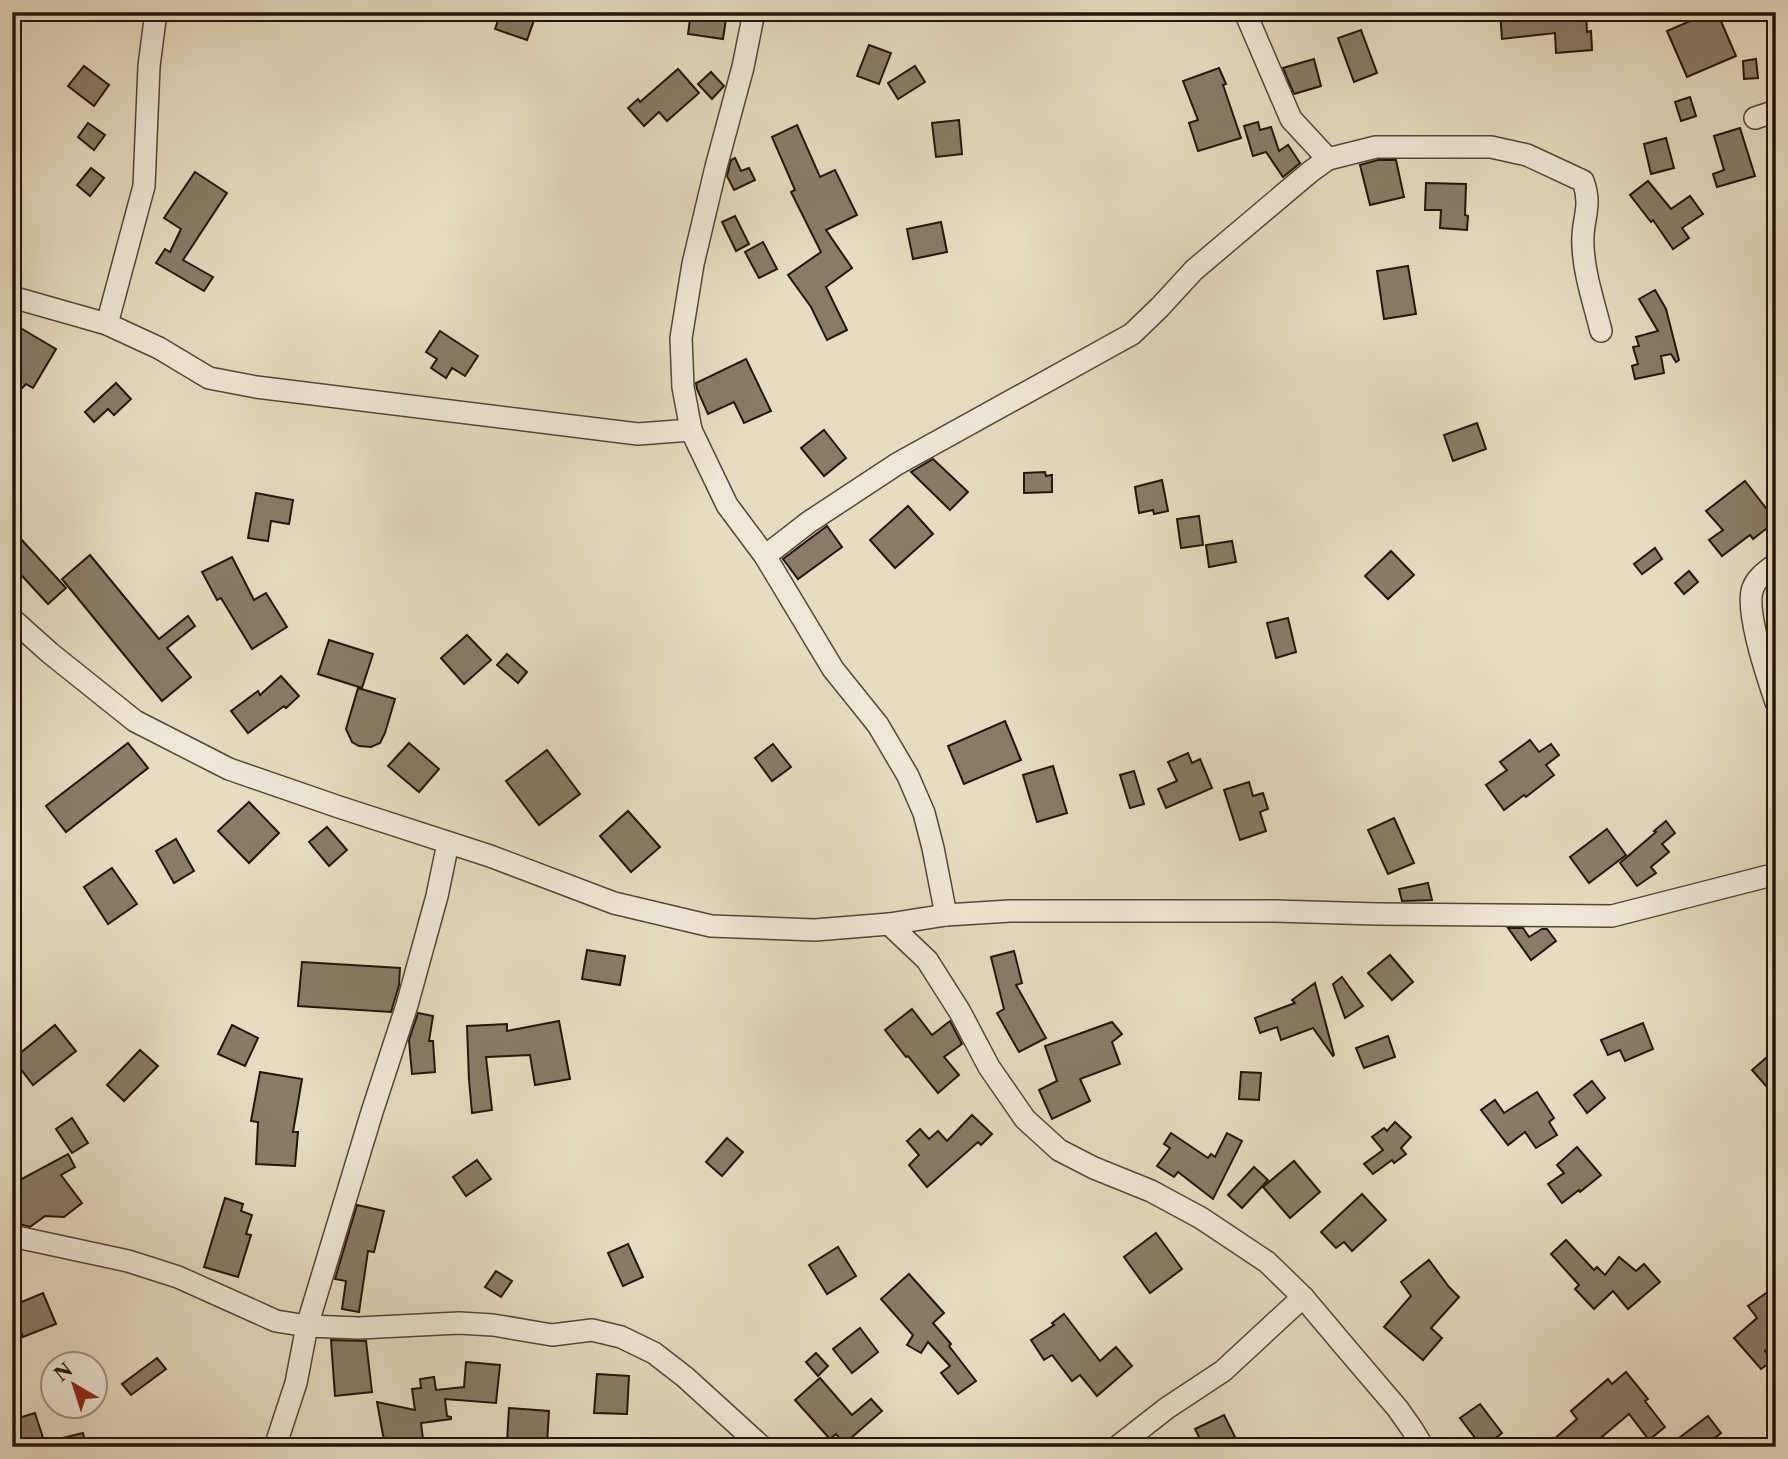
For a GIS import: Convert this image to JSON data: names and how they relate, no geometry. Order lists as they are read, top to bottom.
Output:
{
  "north": "top left"
}
